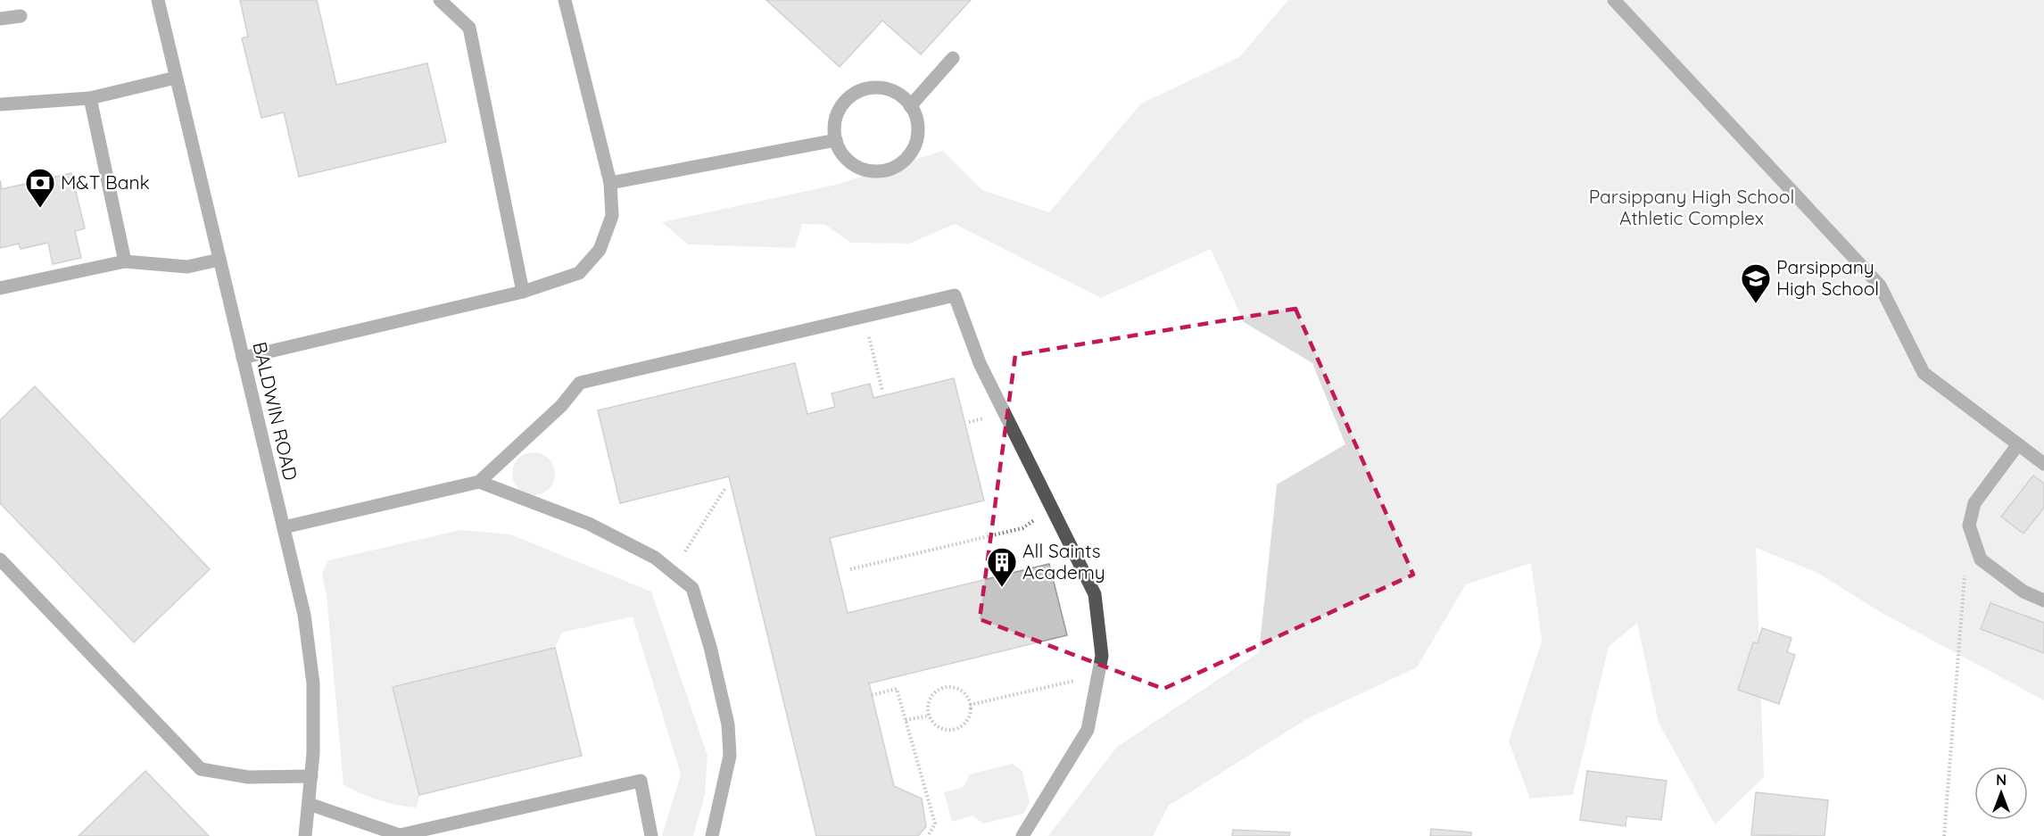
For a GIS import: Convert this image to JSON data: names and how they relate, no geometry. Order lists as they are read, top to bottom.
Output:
{
  "streets": {
    "street": ["BALDWIN ROAD"]
  },
  "parks": ["Parsippany High School Athletic Complex"],
  "places": {
    "bank": ["M&T Bank"],
    "school or university": ["Parsippany High School"],
    "building": ["All Saints Academy"]
  },
  "north": "top"
}
